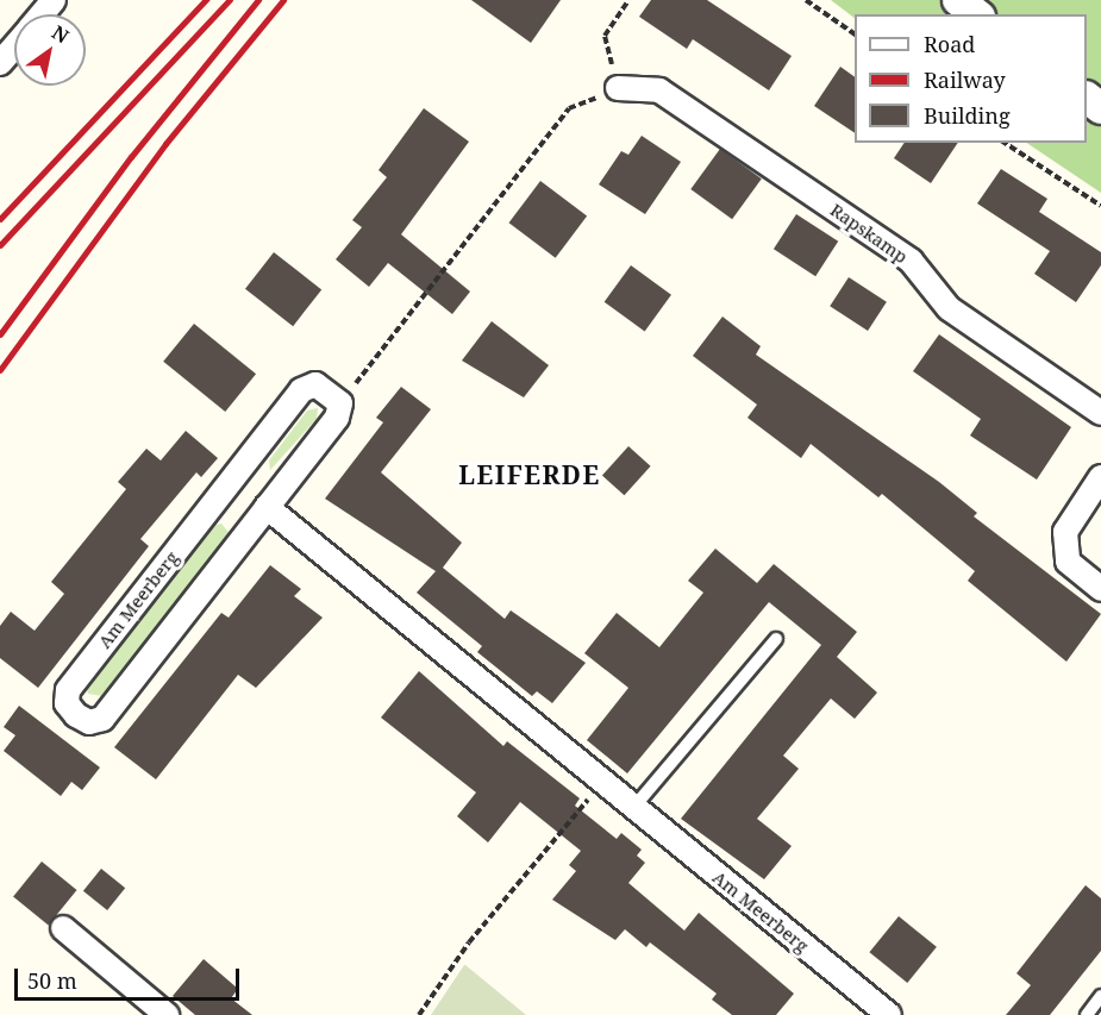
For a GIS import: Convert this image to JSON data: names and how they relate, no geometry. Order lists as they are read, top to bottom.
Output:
{
  "streets": {
    "street": ["Rapskamp", "Am Meerberg"]
  },
  "districts": ["LEIFERDE"],
  "legend": ["Road", "Railway", "Building"],
  "scale_bar": "50 m",
  "north": "top right"
}
